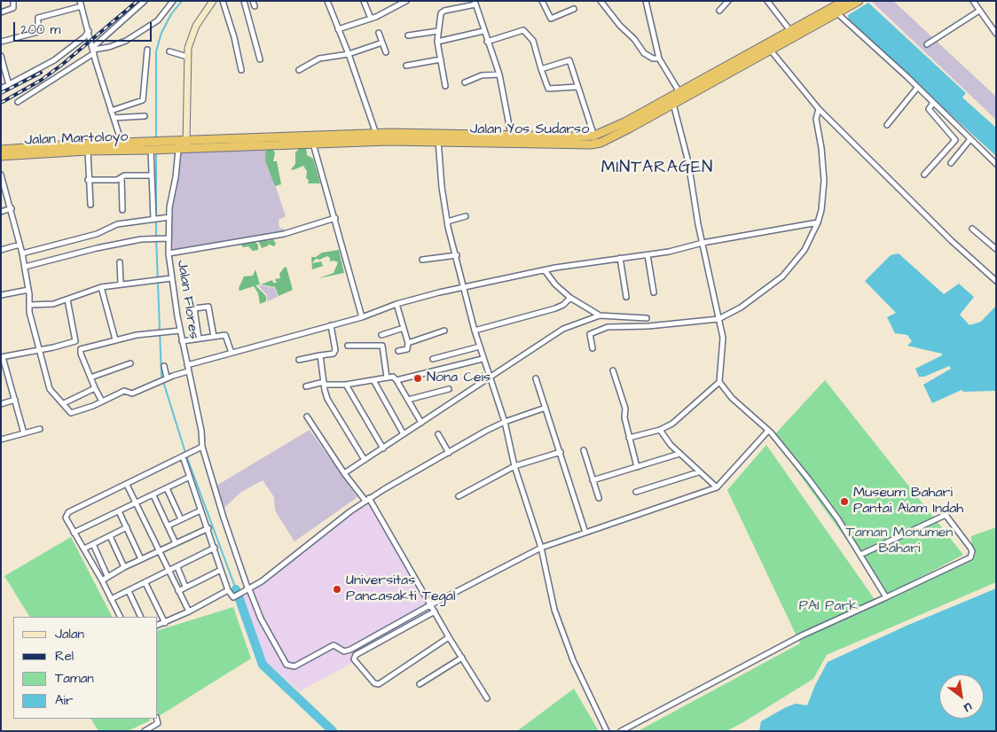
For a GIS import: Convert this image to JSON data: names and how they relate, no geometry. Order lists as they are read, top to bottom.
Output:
{
  "streets": {
    "highway": ["Jalan Yos Sudarso", "Jalan Martoloyo"],
    "street": ["Jalan Flores"]
  },
  "crossings": [
    ["Jalan Yos Sudarso", "Jalan Flores"]
  ],
  "districts": ["MINTARAGEN"],
  "parks": ["Taman Monumen Bahari", "PAI Park"],
  "places": ["Nona Ceis", "Museum Bahari Pantai Alam Indah", "Universitas Pancasakti Tegal"],
  "legend": [
    "Jalan",
    "Rel",
    "Taman",
    "Air"
  ],
  "scale_bar": "200 m",
  "north": "bottom right"
}
